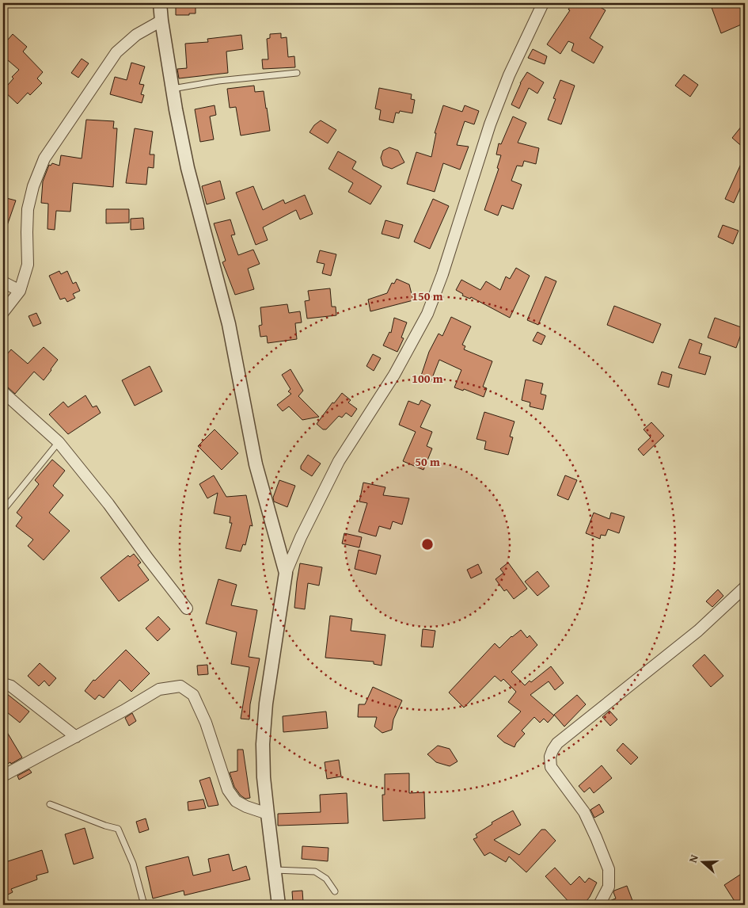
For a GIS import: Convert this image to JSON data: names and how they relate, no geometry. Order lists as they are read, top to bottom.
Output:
{
  "north": "left",
  "rings": ["150 m", "100 m", "50 m"]
}
